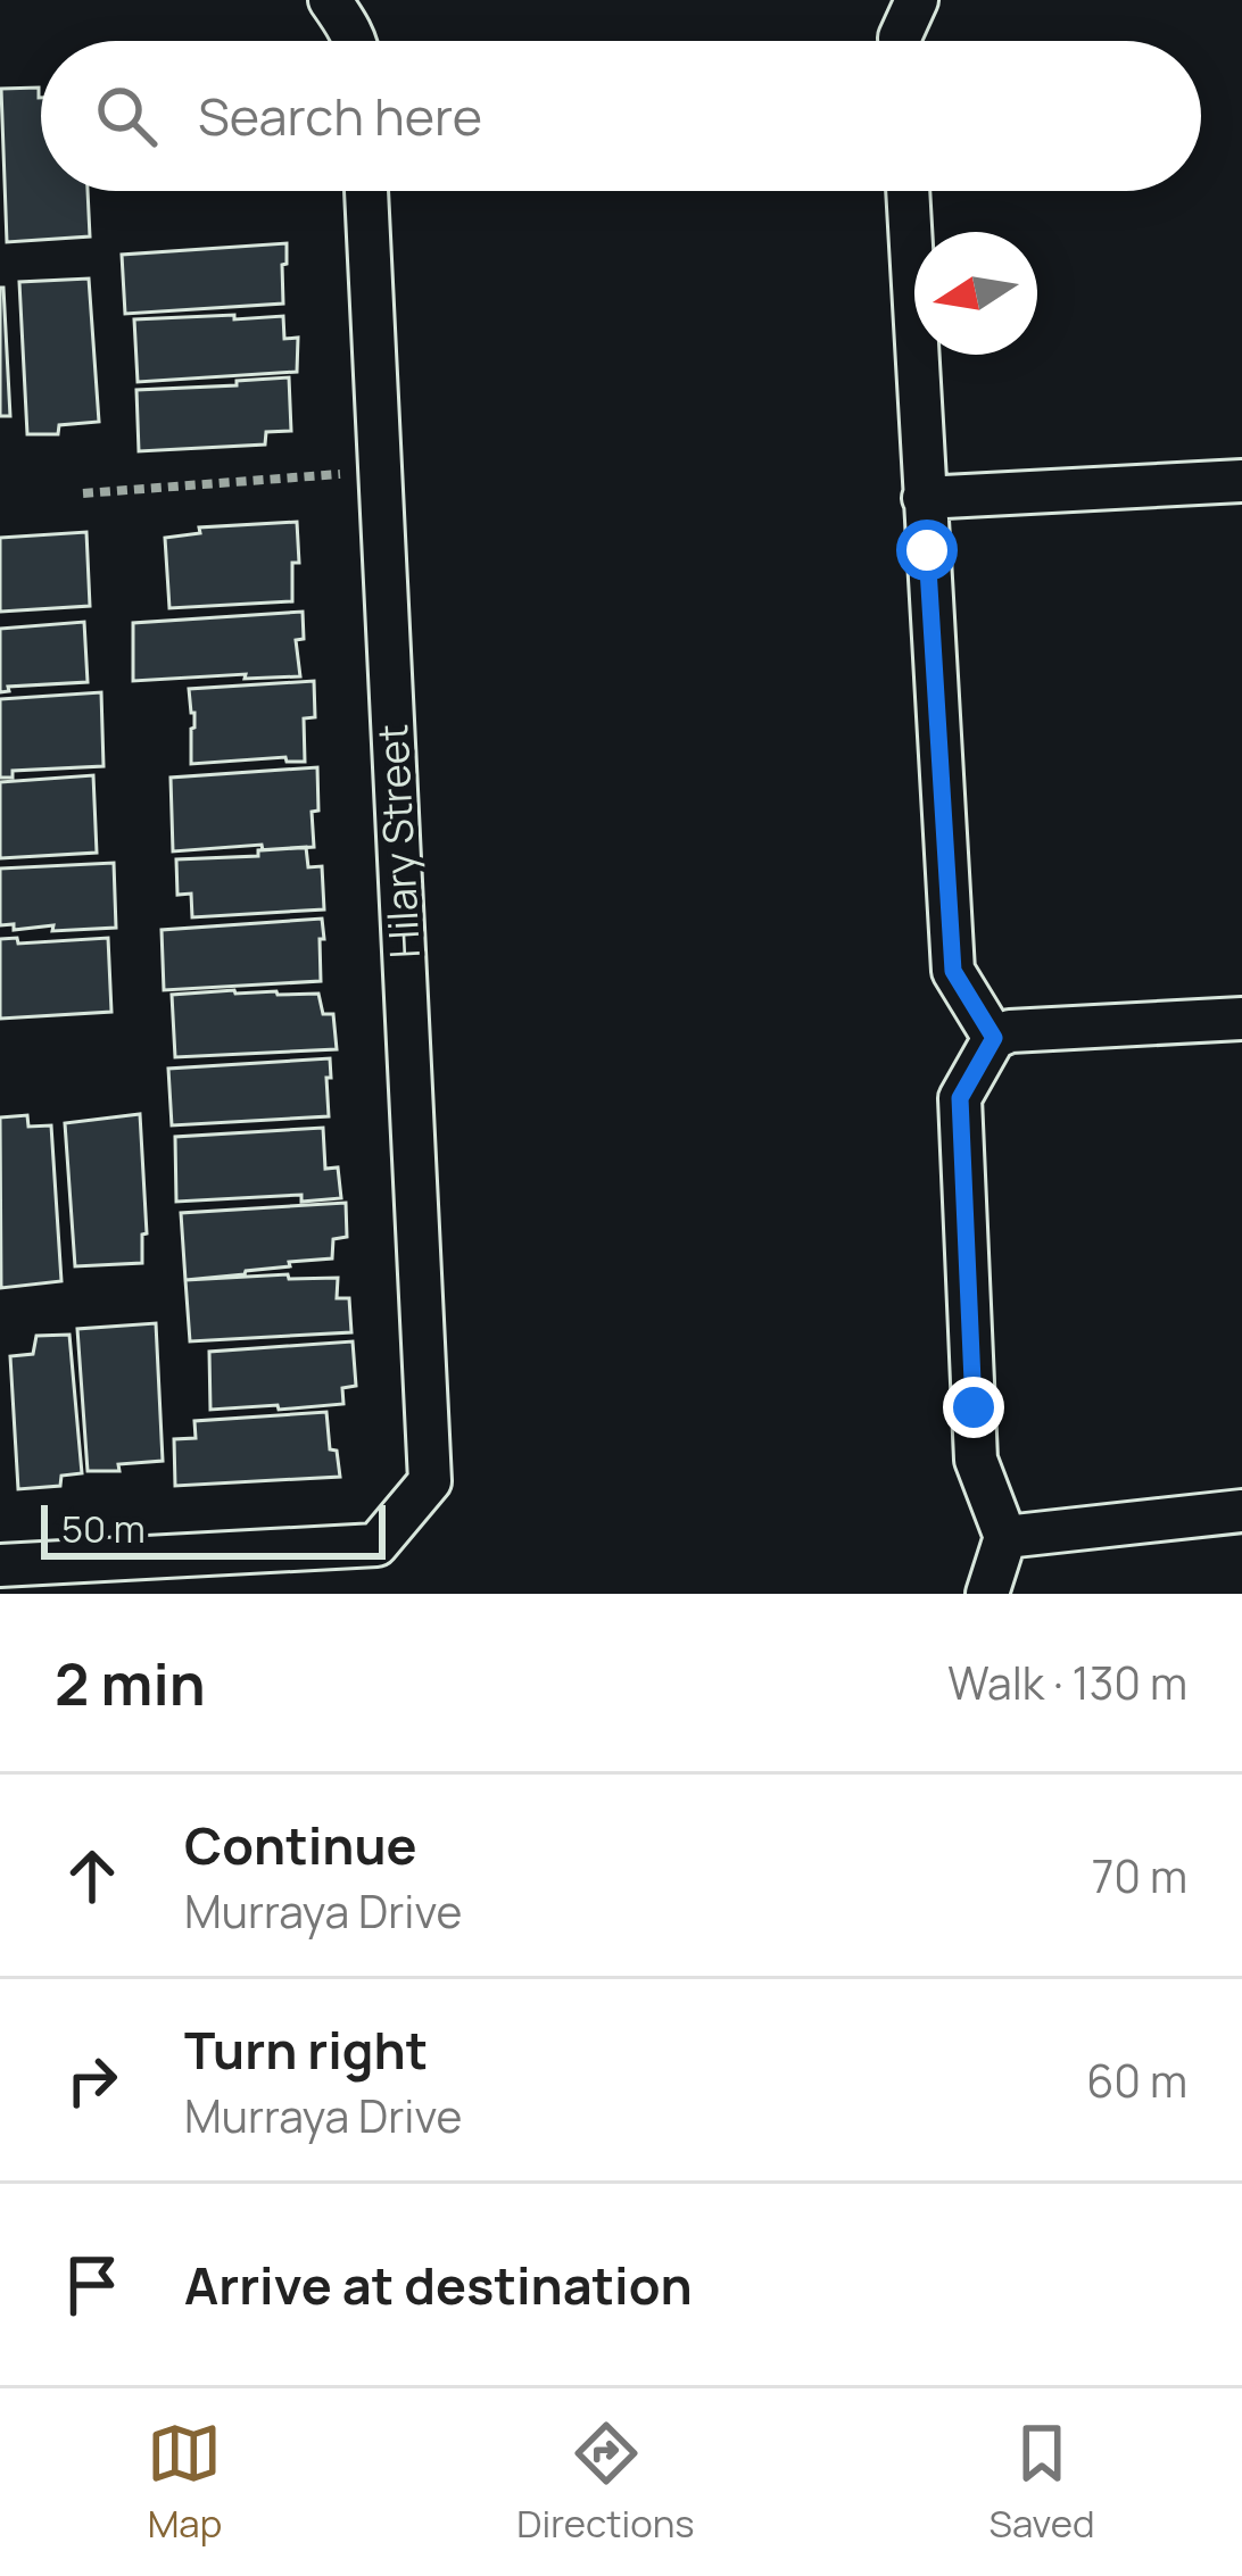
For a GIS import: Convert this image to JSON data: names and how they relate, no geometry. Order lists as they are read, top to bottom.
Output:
{
  "streets": {
    "street": ["Hilary Street"]
  },
  "scale_bar": "50 m",
  "north": "left",
  "page": {
    "search": "Search here",
    "scale": "50 m",
    "heading": ["2 min", "Walk · 130 m"],
    "list": [
      ["Continue", "Murraya Drive", "70 m"],
      ["Turn right", "Murraya Drive", "60 m"],
      "Arrive at destination"
    ],
    "nav": ["Map", "Directions", "Saved"]
  }
}
